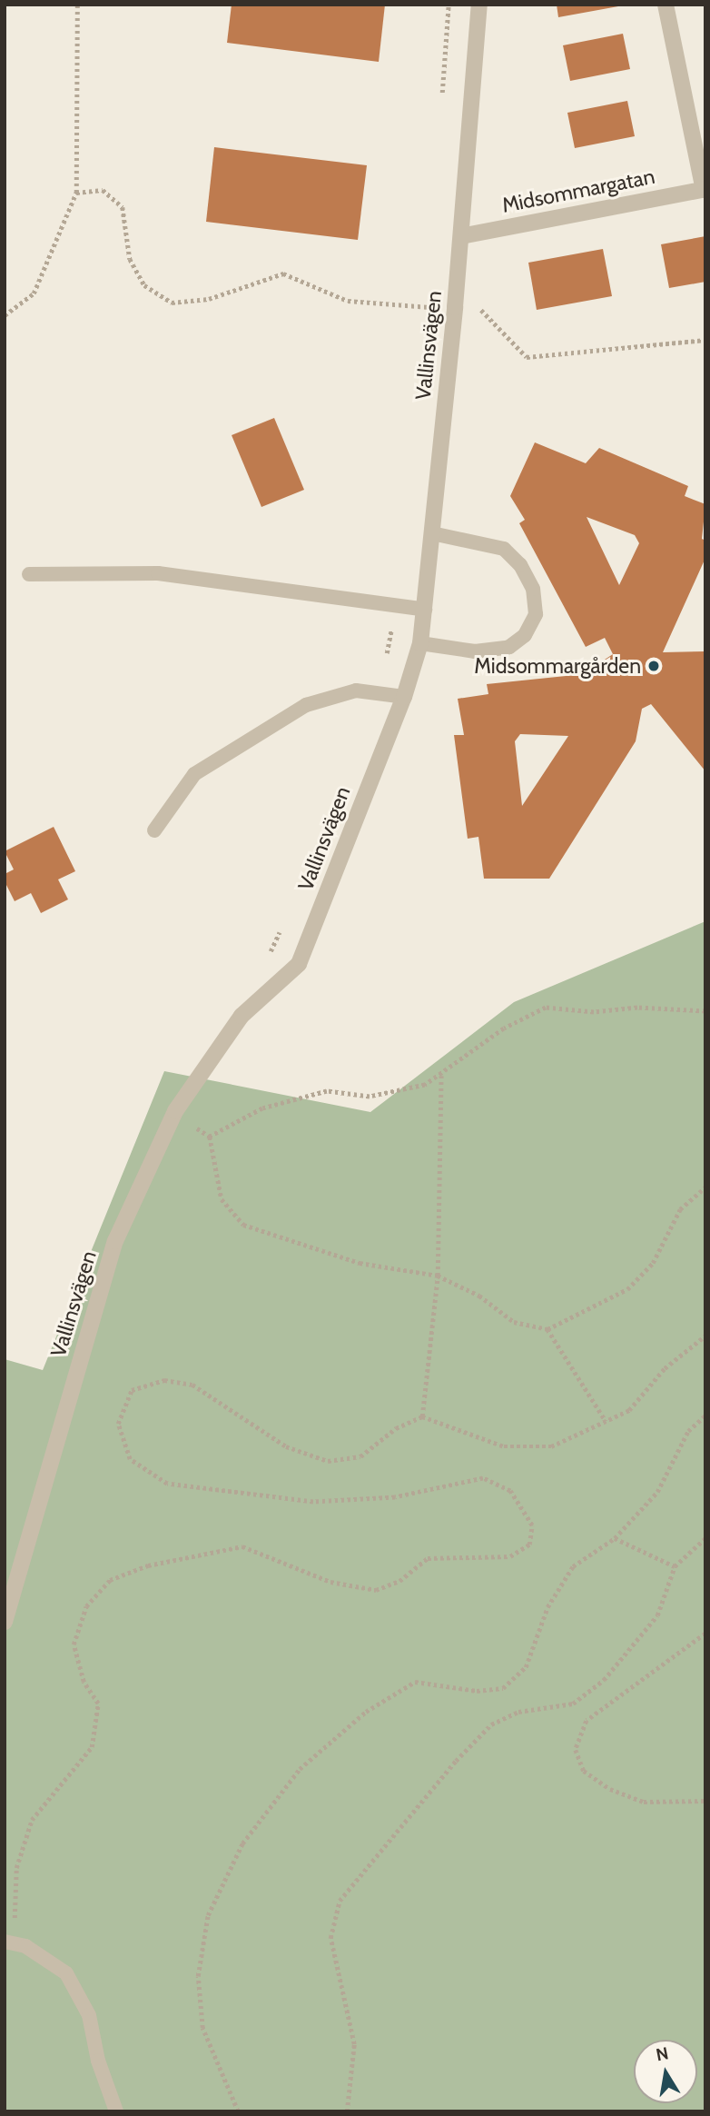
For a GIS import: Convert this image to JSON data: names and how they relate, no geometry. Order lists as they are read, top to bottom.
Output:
{
  "streets": {
    "street": ["Midsommargatan", "Vallinsvägen"]
  },
  "crossings": [
    ["Midsommargatan", "Vallinsvägen"]
  ],
  "places": ["Midsommargården"],
  "north": "top"
}
